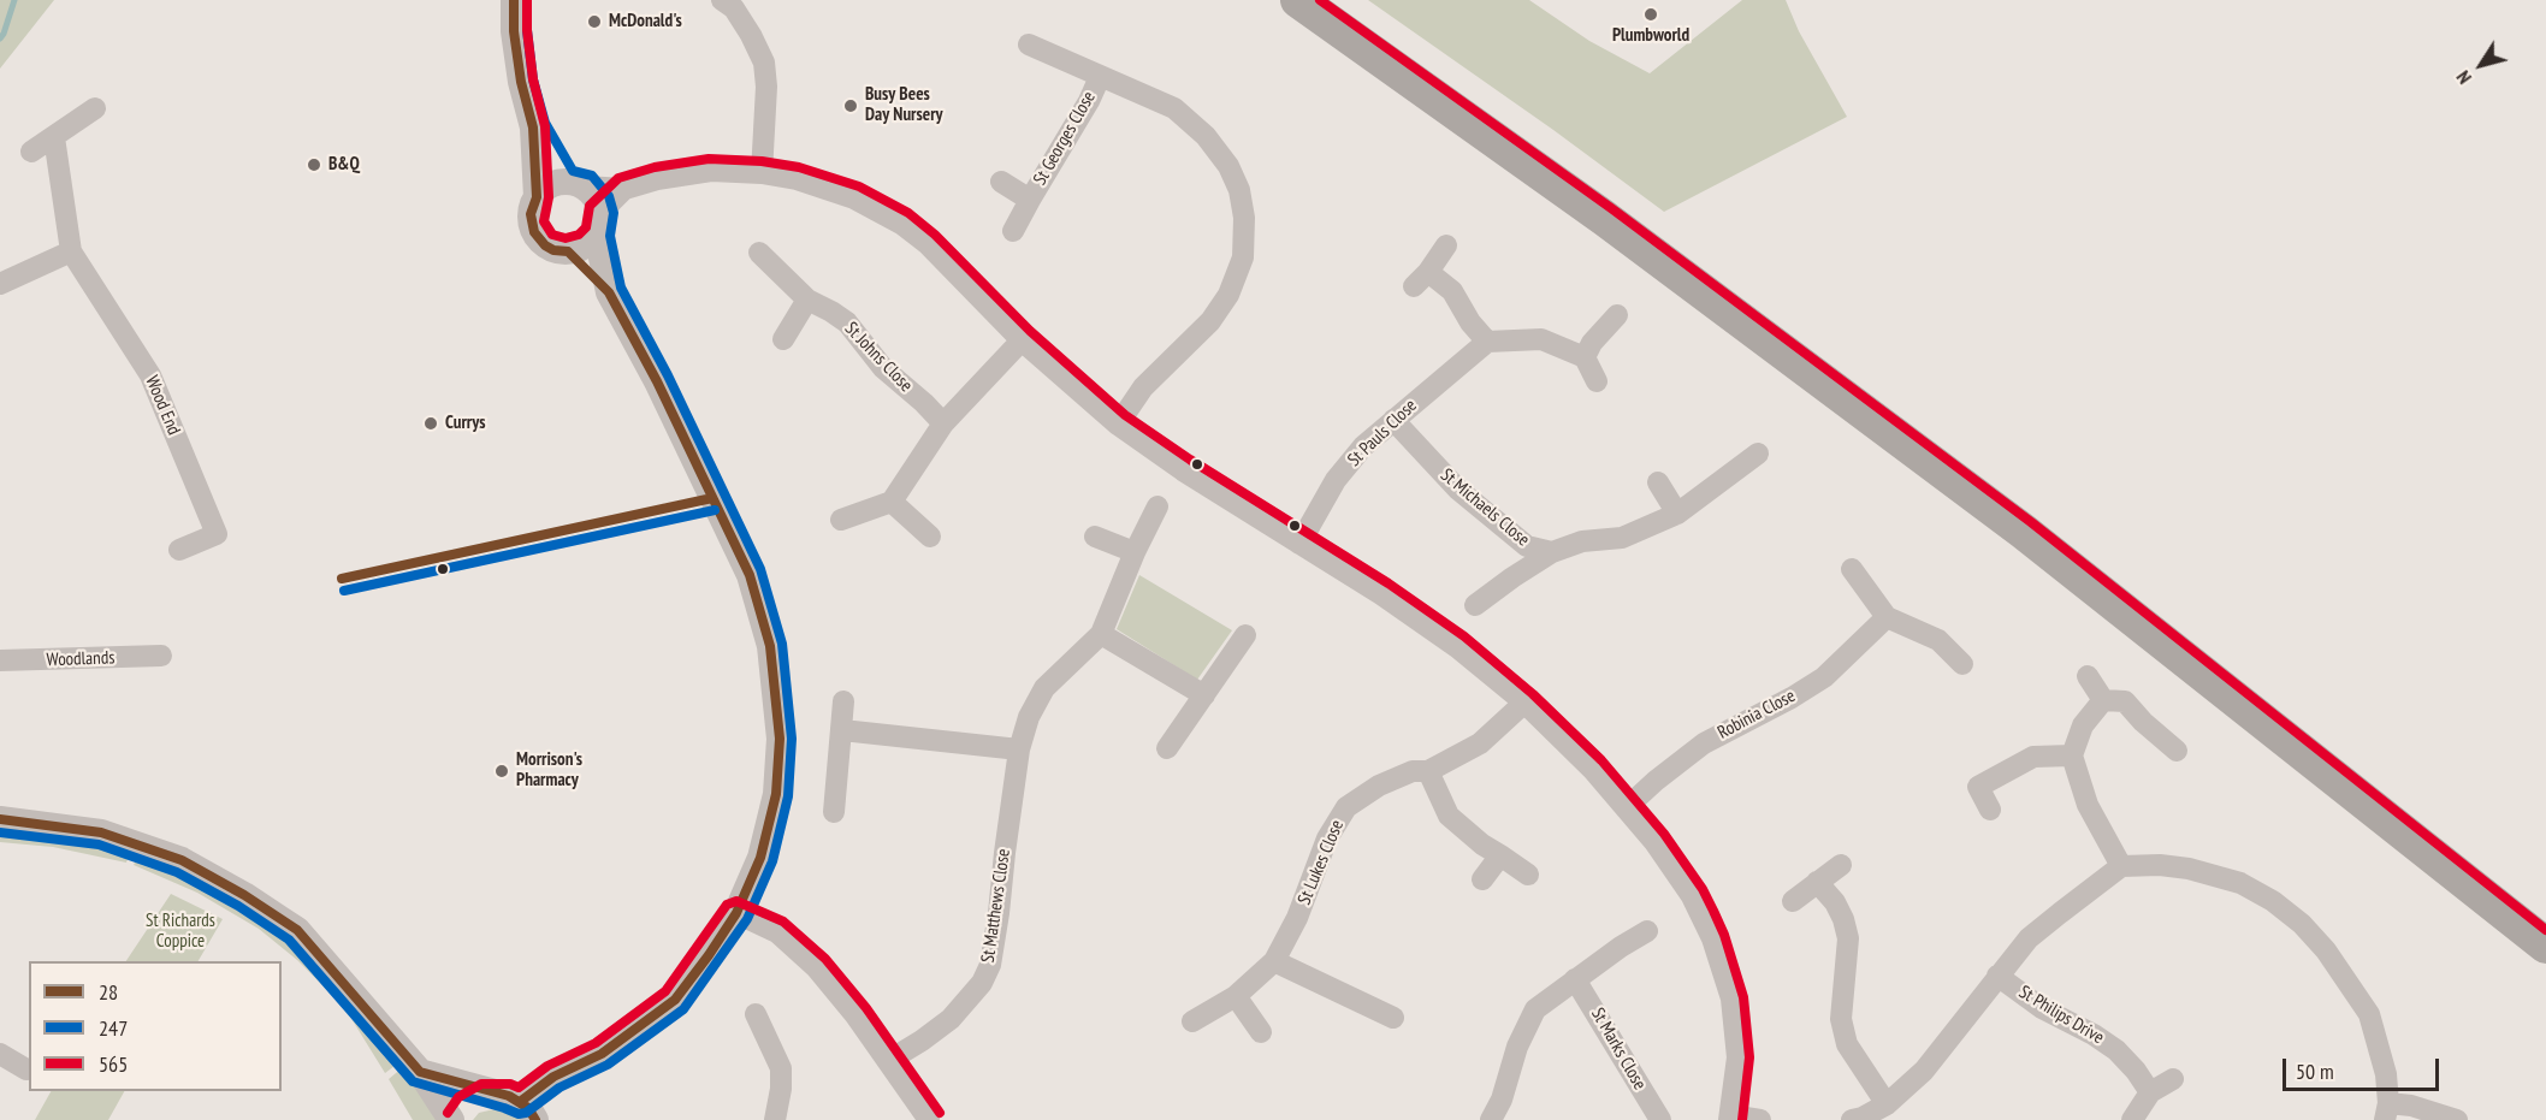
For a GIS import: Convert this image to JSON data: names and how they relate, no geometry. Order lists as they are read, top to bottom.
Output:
{
  "streets": {
    "street": [
      "St Georges Close",
      "St Johns Close",
      "Wood End",
      "St Pauls Close",
      "St Michaels Close",
      "Woodlands",
      "Robinia Close",
      "St Lukes Close",
      "St Matthews Close",
      "St Philips Drive",
      "St Marks Close"
    ]
  },
  "crossings": [
    ["St Pauls Close", "St Michaels Close"]
  ],
  "parks": ["St Richards Coppice"],
  "places": [
    "Plumbworld",
    "McDonald's",
    "Busy Bees Day Nursery",
    "B&Q",
    "Currys",
    "Morrison's Pharmacy"
  ],
  "lines": ["transit line 28", "transit line 247", "transit line 565"],
  "legend": ["28", "247", "565"],
  "scale_bar": "50 m",
  "north": "bottom left"
}
